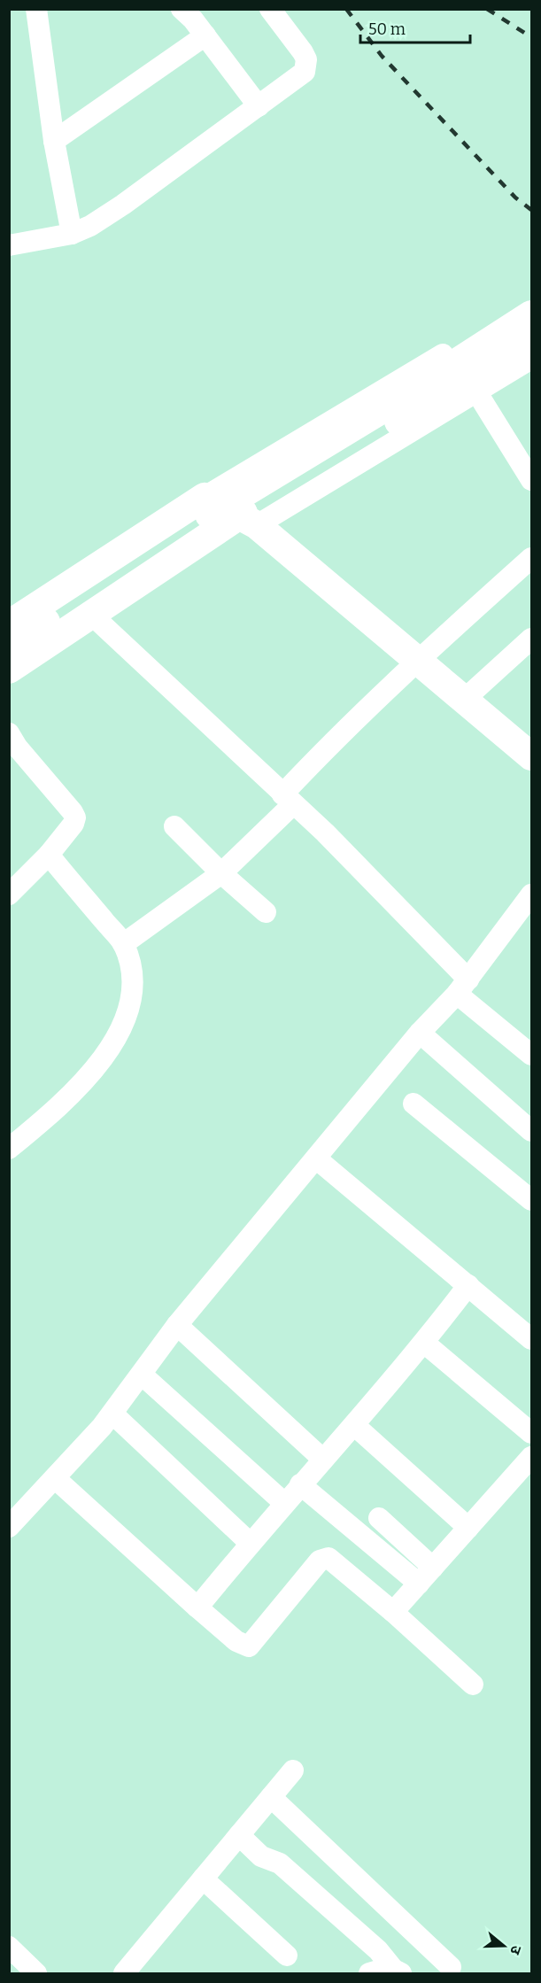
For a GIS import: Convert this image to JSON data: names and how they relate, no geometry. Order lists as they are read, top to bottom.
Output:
{
  "scale_bar": "50 m",
  "north": "right"
}
